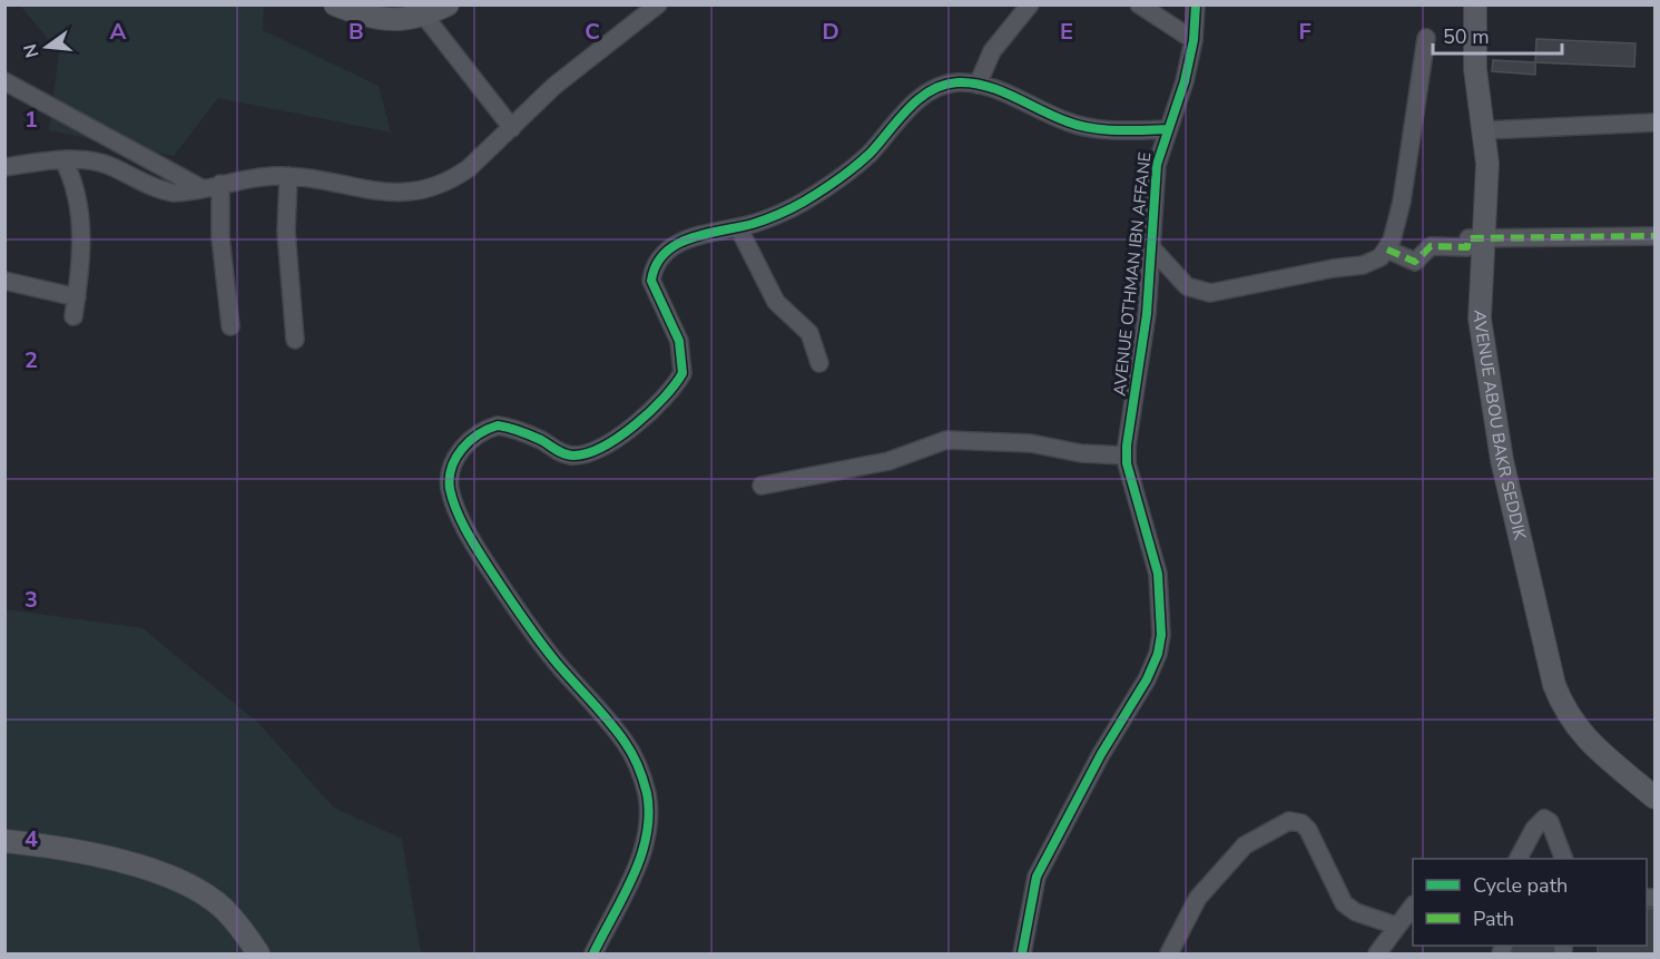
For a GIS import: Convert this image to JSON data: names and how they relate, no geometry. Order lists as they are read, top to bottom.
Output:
{
  "streets": {
    "street": ["AVENUE OTHMAN IBN AFFANE", "AVENUE ABOU BAKR SEDDIK"]
  },
  "legend": ["Cycle path", "Path"],
  "scale_bar": "50 m",
  "north": "left",
  "grid": {
    "columns": [
      "A",
      "B",
      "C",
      "D",
      "E",
      "F"
    ],
    "rows": [
      "1",
      "2",
      "3",
      "4"
    ]
  }
}
